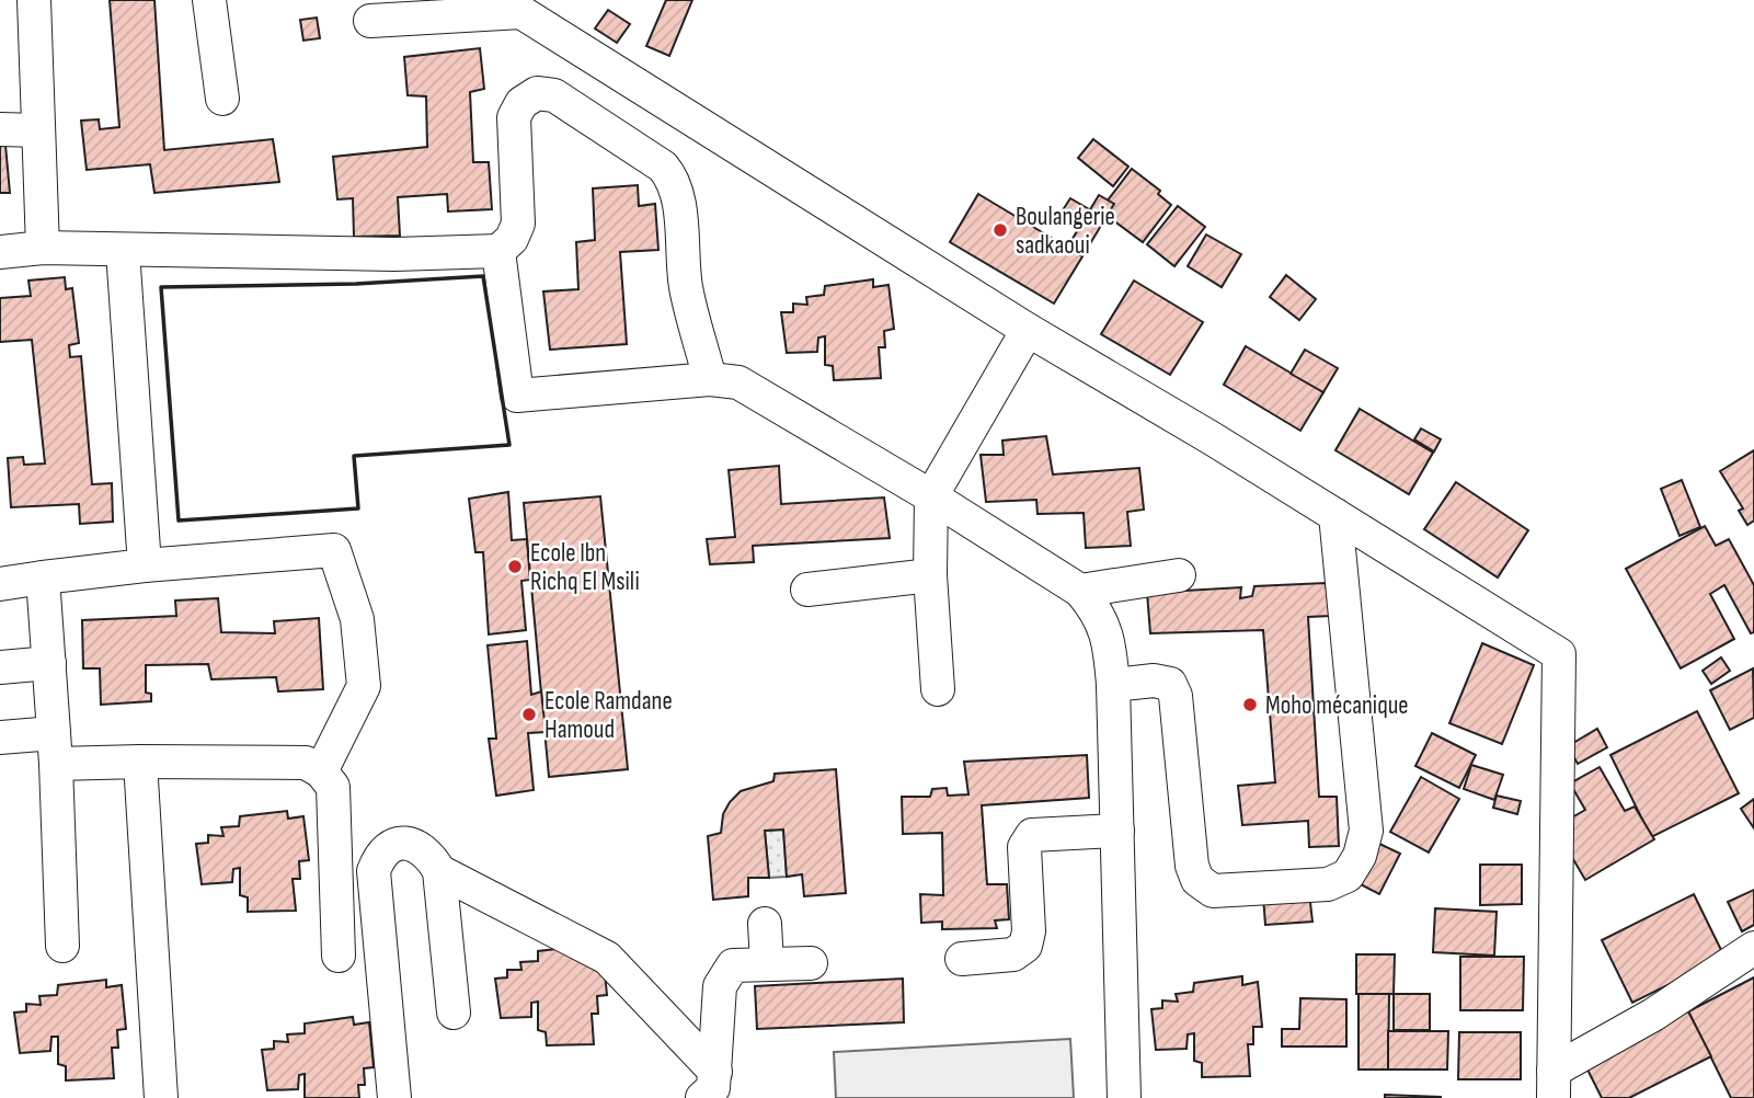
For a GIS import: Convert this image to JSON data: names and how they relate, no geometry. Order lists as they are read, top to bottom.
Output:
{
  "places": [
    "Boulangerie sadkaoui",
    "Ecole Ibn Richq El Msili",
    "Moho mécanique",
    "Ecole Ramdane Hamoud"
  ]
}
